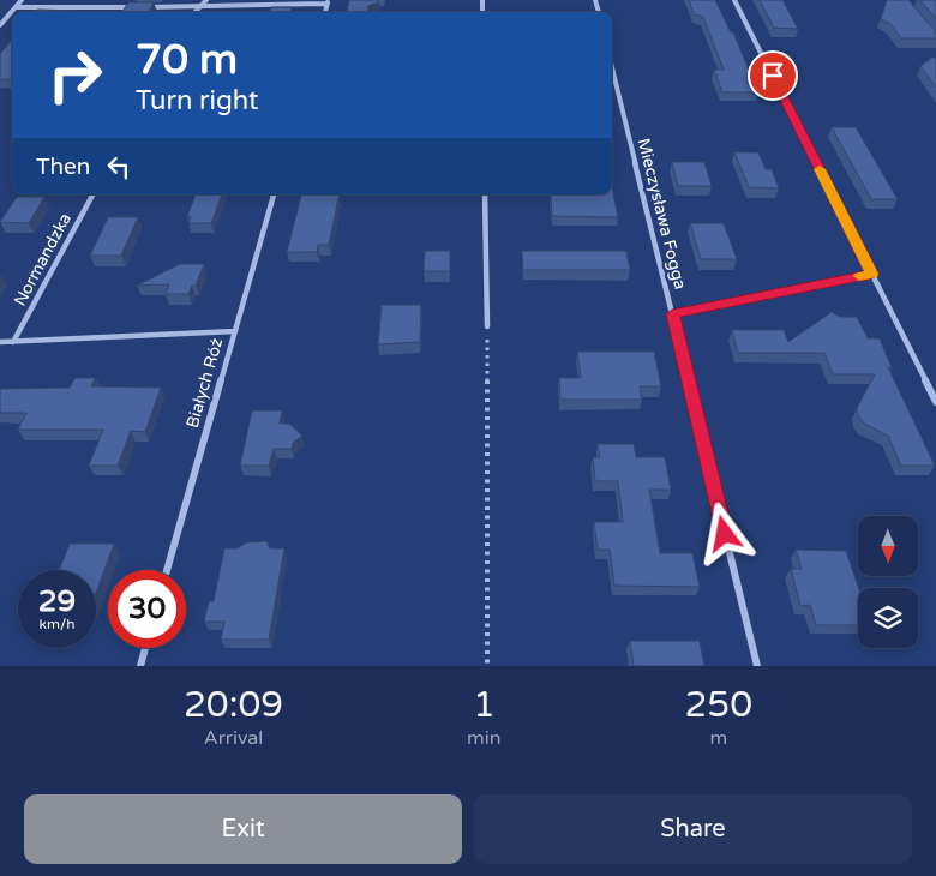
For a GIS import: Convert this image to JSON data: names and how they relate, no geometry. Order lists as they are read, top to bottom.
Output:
{
  "streets": {
    "street": ["Mieczysława Fogga", "Normandzka", "Białych Róż"]
  },
  "north": "bottom",
  "page": {
    "turn": ["70 m", "Turn right"],
    "then": "Then",
    "speed": "29 km/h",
    "limit": "30",
    "eta": [
      "20:09",
      "Arrival",
      "1",
      "min",
      "250",
      "m"
    ],
    "buttons": ["Exit", "Share"]
  }
}
